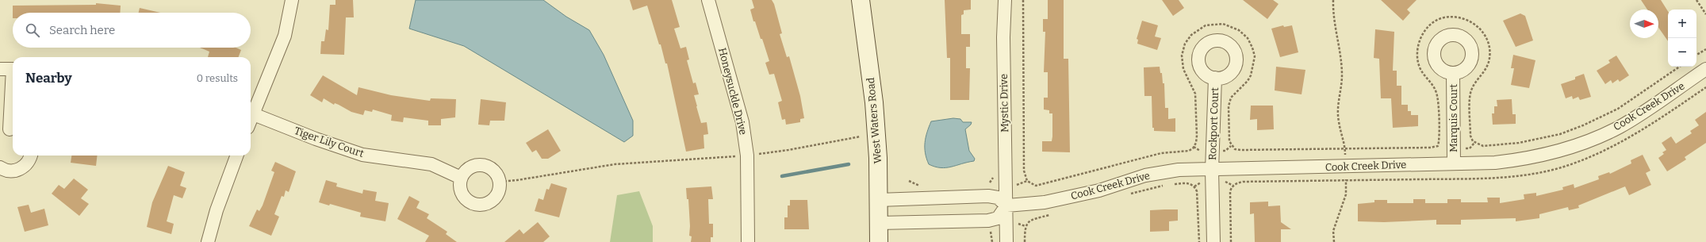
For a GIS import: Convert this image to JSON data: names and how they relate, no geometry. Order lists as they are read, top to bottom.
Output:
{
  "streets": {
    "street": [
      "Honeysuckle Drive",
      "Mystic Drive",
      "Cook Creek Drive",
      "Marquis Court",
      "West Waters Road",
      "Rockport Court",
      "Tiger Lily Court"
    ]
  },
  "crossings": [
    ["Mystic Drive", "Cook Creek Drive"],
    ["Cook Creek Drive", "Marquis Court"],
    ["Cook Creek Drive", "Rockport Court"]
  ],
  "north": "right",
  "page": {
    "map_buttons": ["+", "−"],
    "search": "Search here",
    "heading": ["Nearby", "0 results"]
  }
}
